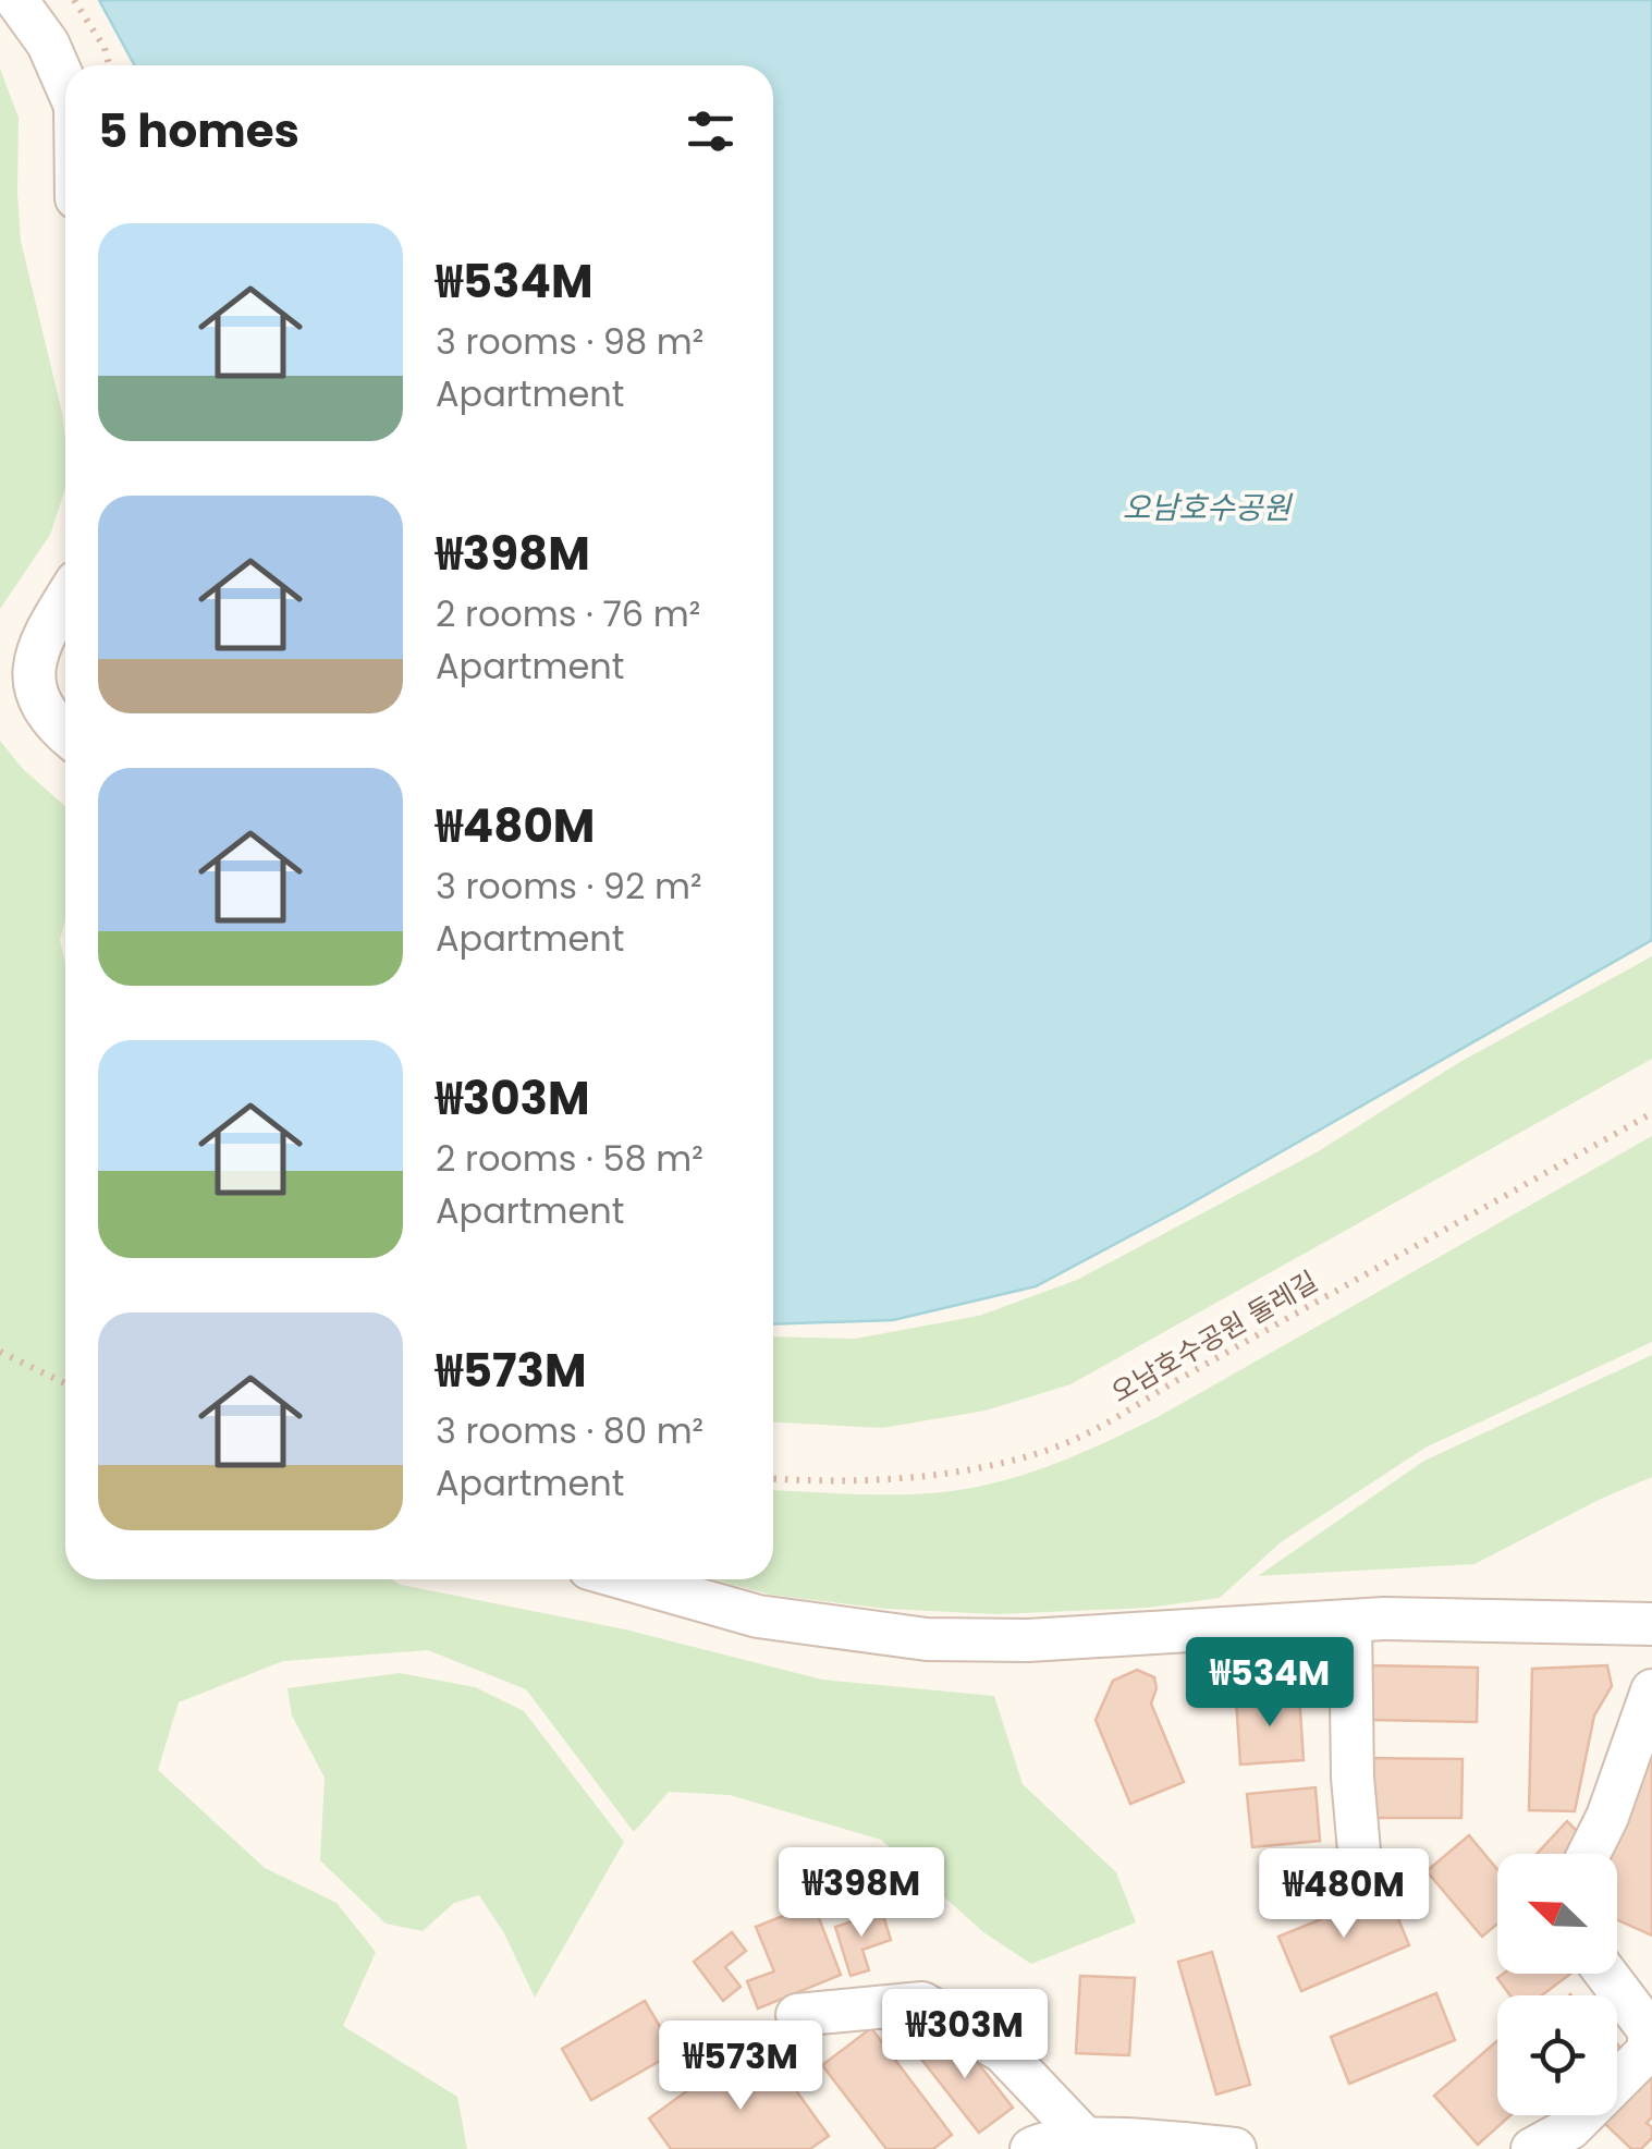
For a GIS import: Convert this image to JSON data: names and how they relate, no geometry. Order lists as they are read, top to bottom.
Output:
{
  "streets": {
    "path": ["오남호수공원 둘레길"]
  },
  "water": ["오남호수공원"],
  "north": "top left",
  "page": {
    "heading": "5 homes",
    "list": [
      {
        "name": "₩534M",
        "note": "3 rooms · 98 m² · Apartment"
      },
      {
        "name": "₩398M",
        "note": "2 rooms · 76 m² · Apartment"
      },
      {
        "name": "₩480M",
        "note": "3 rooms · 92 m² · Apartment"
      },
      {
        "name": "₩303M",
        "note": "2 rooms · 58 m² · Apartment"
      },
      {
        "name": "₩573M",
        "note": "3 rooms · 80 m² · Apartment"
      }
    ],
    "price": [
      "₩534M",
      "₩398M",
      "₩480M",
      "₩303M",
      "₩573M"
    ]
  }
}
